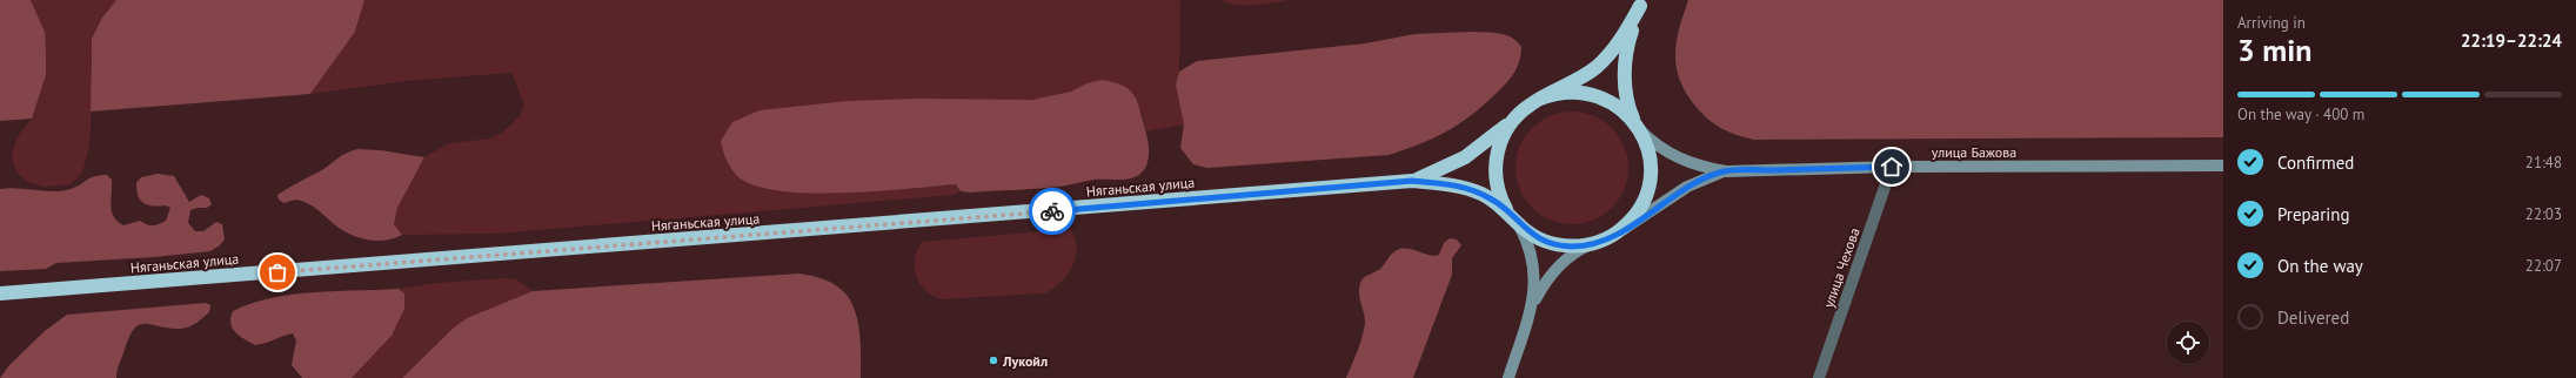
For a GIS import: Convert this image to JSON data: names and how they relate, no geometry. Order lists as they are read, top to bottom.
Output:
{
  "streets": {
    "highway": ["Няганьская улица"],
    "street": ["улица Бажова", "улица Чехова"]
  },
  "crossings": [
    ["улица Бажова", "улица Чехова"]
  ],
  "places": ["Лукойл"],
  "page": {
    "heading": ["3 min", "Arriving in", "22:19–22:24"],
    "bar": "On the way · 400 m",
    "list": [
      ["Confirmed", "21:48"],
      ["Preparing", "22:03"],
      ["On the way", "22:07"],
      "Delivered"
    ]
  }
}
